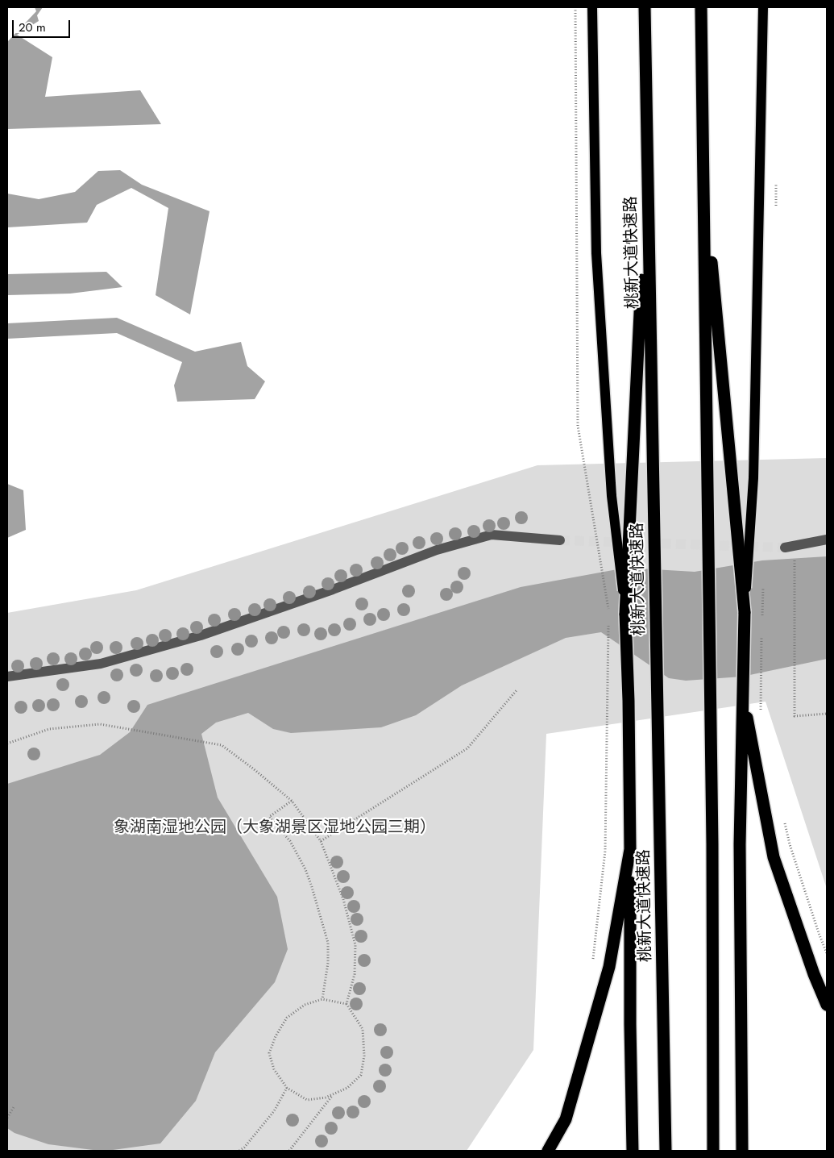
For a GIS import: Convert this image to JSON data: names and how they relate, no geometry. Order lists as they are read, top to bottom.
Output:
{
  "streets": {
    "highway": ["桃新大道快速路"]
  },
  "parks": ["象湖南湿地公园（大象湖景区湿地公园三期）"],
  "scale_bar": "20 m"
}
